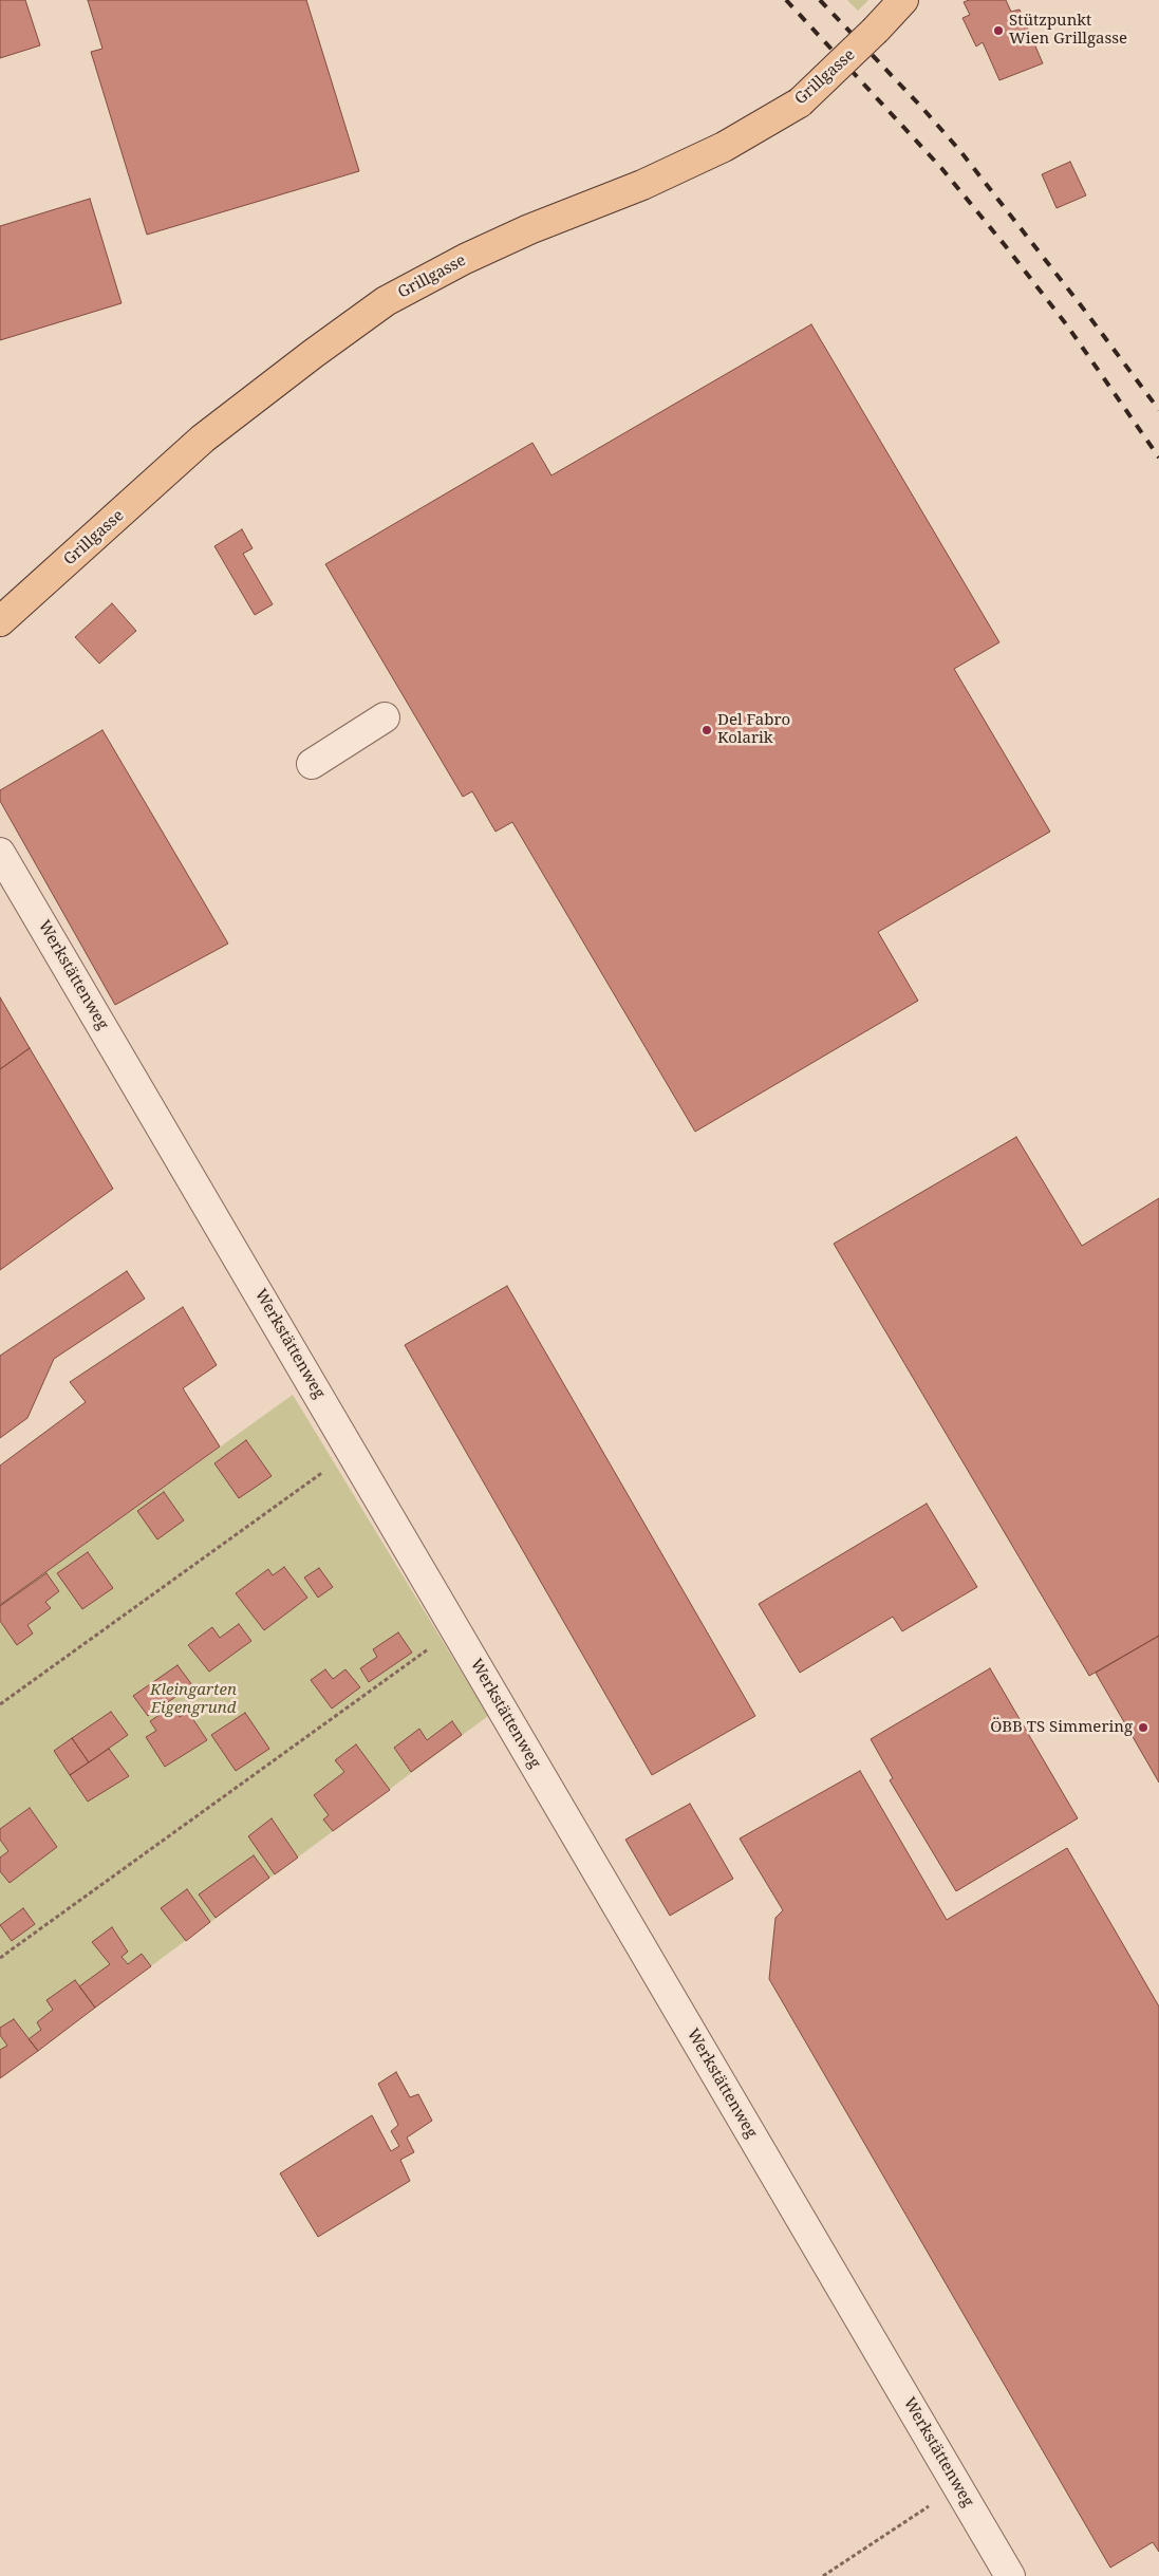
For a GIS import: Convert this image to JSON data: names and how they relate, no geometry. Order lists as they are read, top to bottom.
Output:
{
  "streets": {
    "main road": ["Grillgasse"],
    "street": ["Werkstättenweg"]
  },
  "parks": ["Kleingarten Eigengrund"],
  "places": ["Stützpunkt Wien Grillgasse", "Del Fabro Kolarik", "ÖBB TS Simmering"]
}
